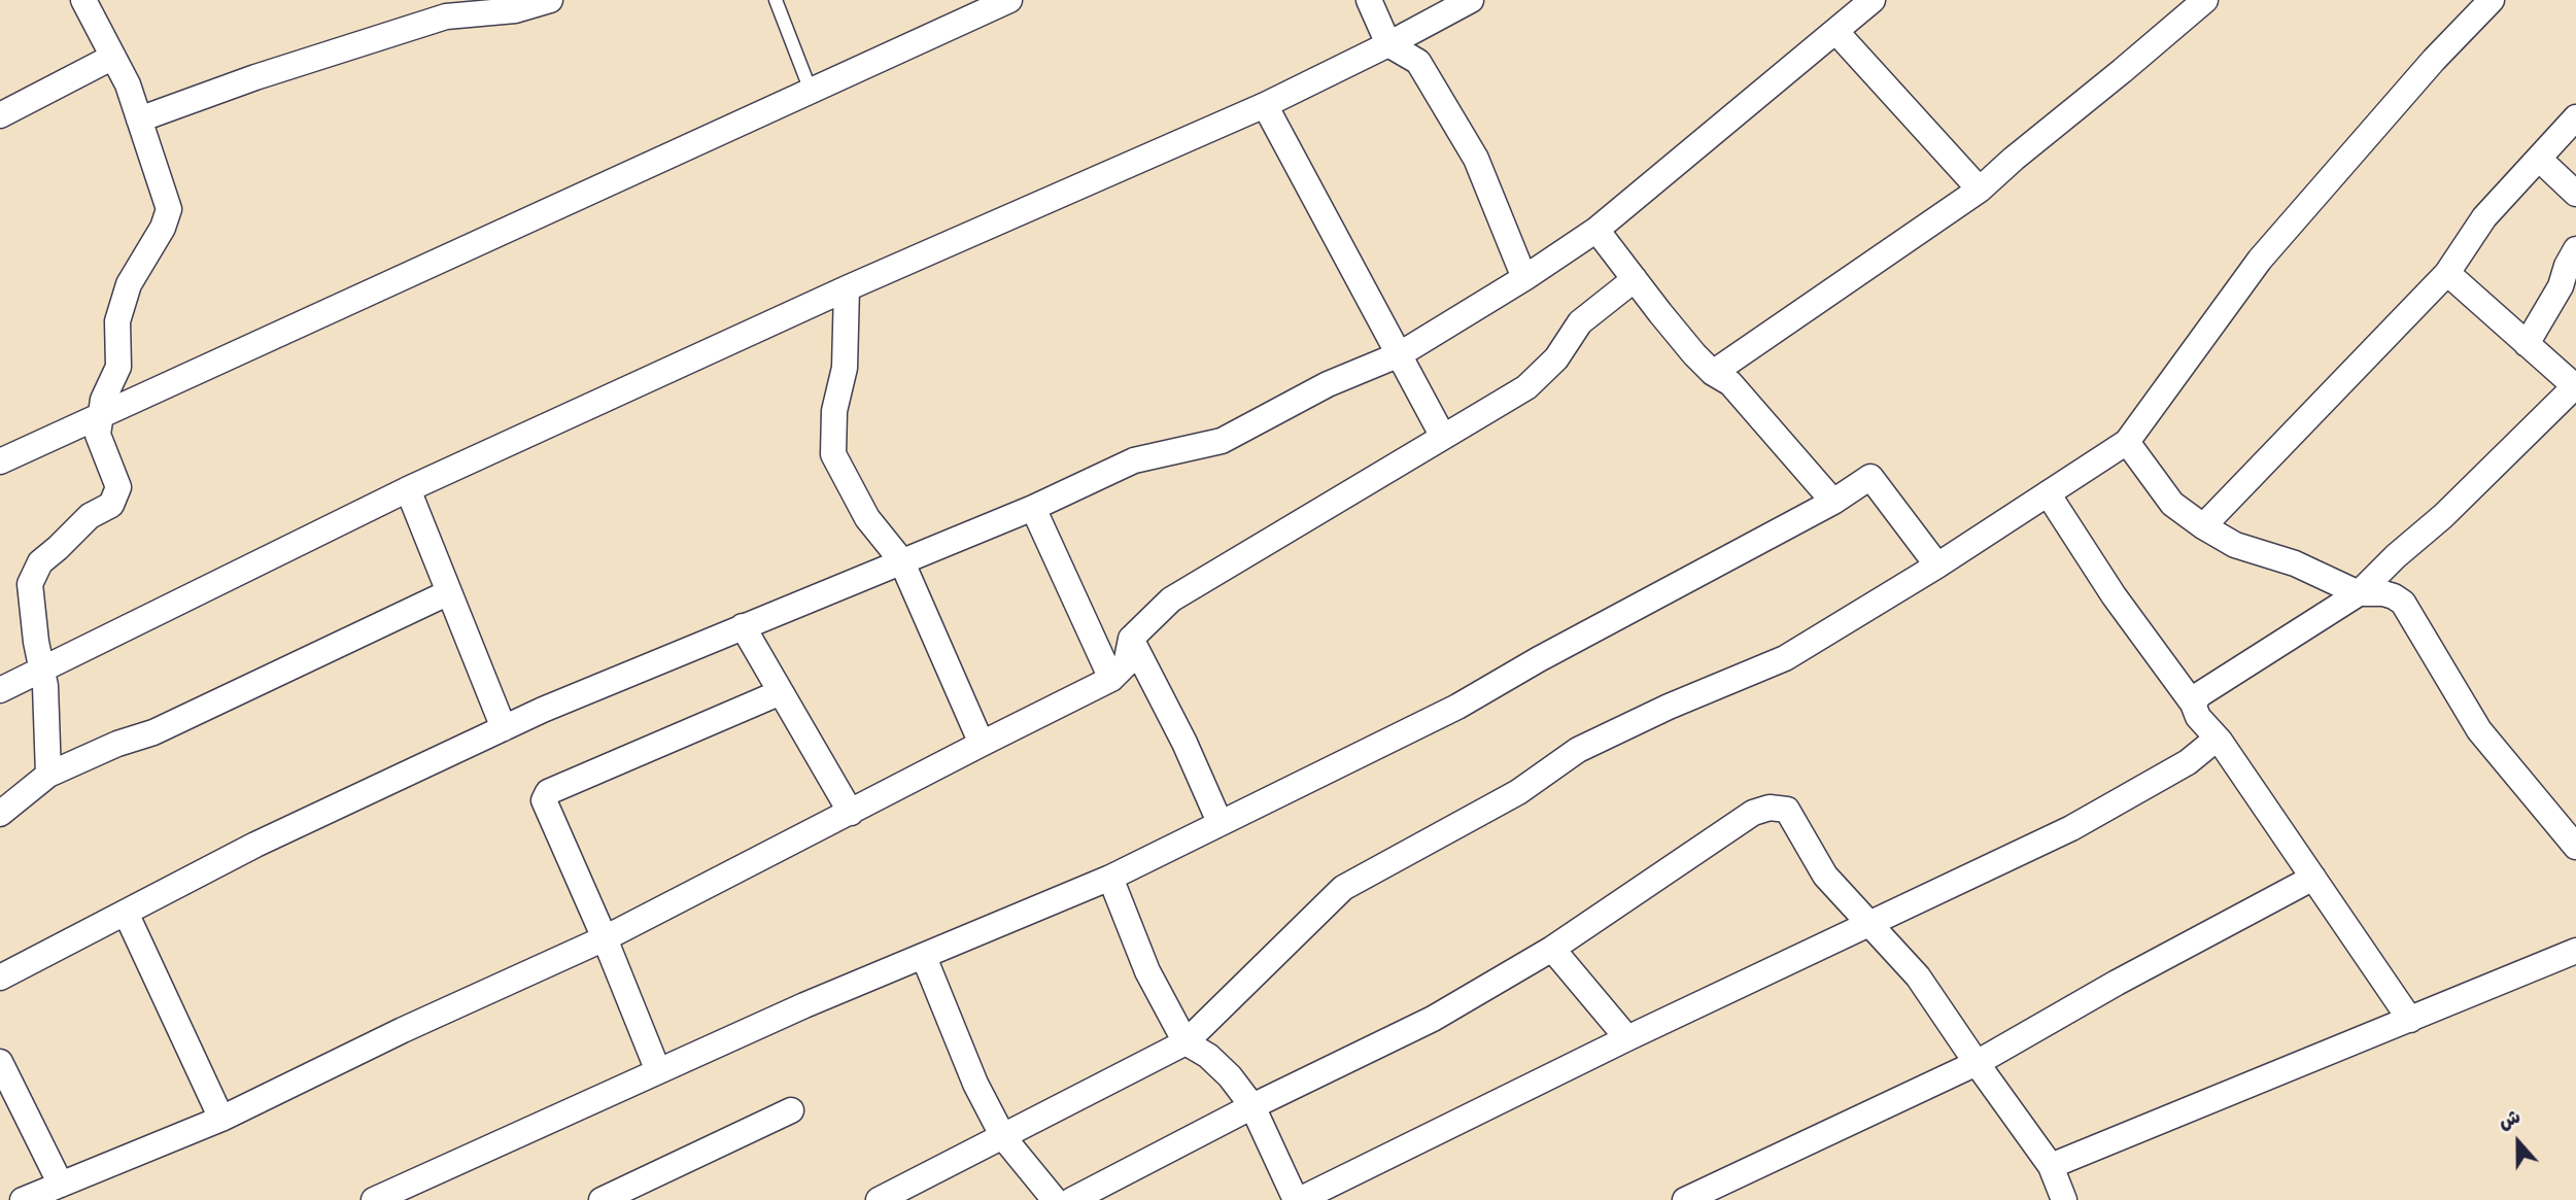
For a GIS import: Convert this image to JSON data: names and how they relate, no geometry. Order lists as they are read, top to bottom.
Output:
{
  "north": "top"
}
